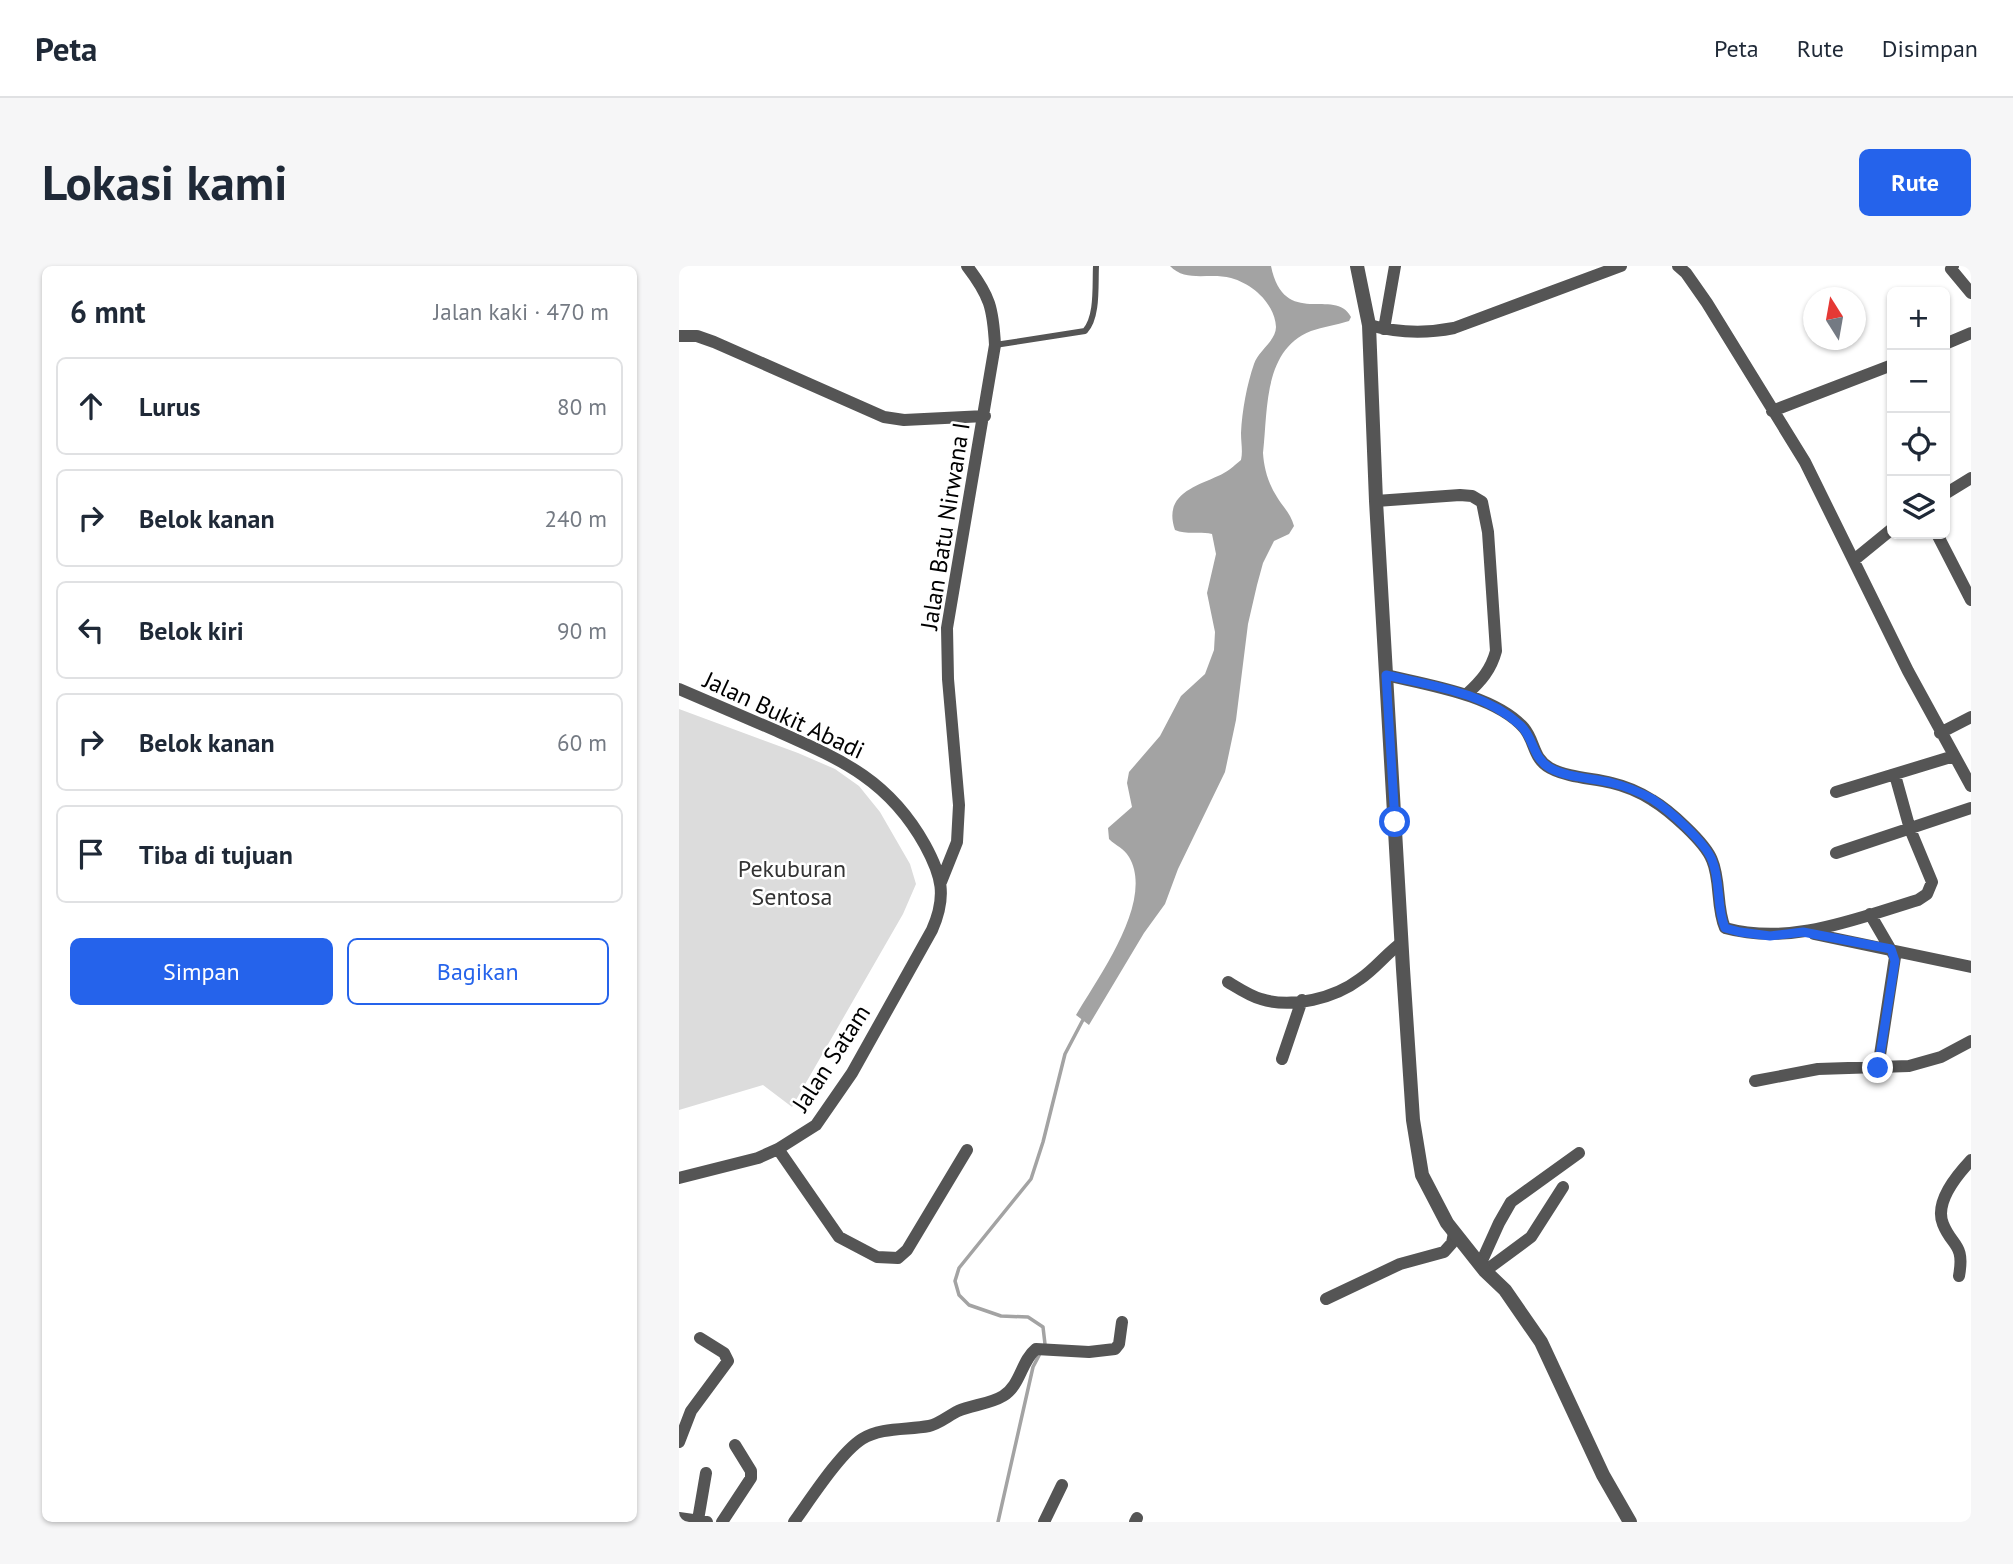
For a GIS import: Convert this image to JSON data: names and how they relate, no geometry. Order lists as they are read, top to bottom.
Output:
{
  "streets": {
    "street": ["Jalan Batu Nirwana I", "Jalan Bukit Abadi", "Jalan Satam"]
  },
  "crossings": [
    ["Jalan Batu Nirwana I", "Jalan Bukit Abadi"],
    ["Jalan Batu Nirwana I", "Jalan Satam"],
    ["Jalan Bukit Abadi", "Jalan Satam"]
  ],
  "parks": ["Pekuburan Sentosa"],
  "north": "top",
  "page": {
    "header": "Peta",
    "nav": ["Peta", "Rute", "Disimpan"],
    "buttons": [
      "Rute",
      ["Simpan", "Bagikan"]
    ],
    "title": "Lokasi kami",
    "heading": ["6 mnt", "Jalan kaki · 470 m"],
    "map_buttons": ["+", "−"],
    "list": [
      ["Lurus", "80 m"],
      ["Belok kanan", "240 m"],
      ["Belok kiri", "90 m"],
      ["Belok kanan", "60 m"],
      "Tiba di tujuan"
    ]
  }
}
